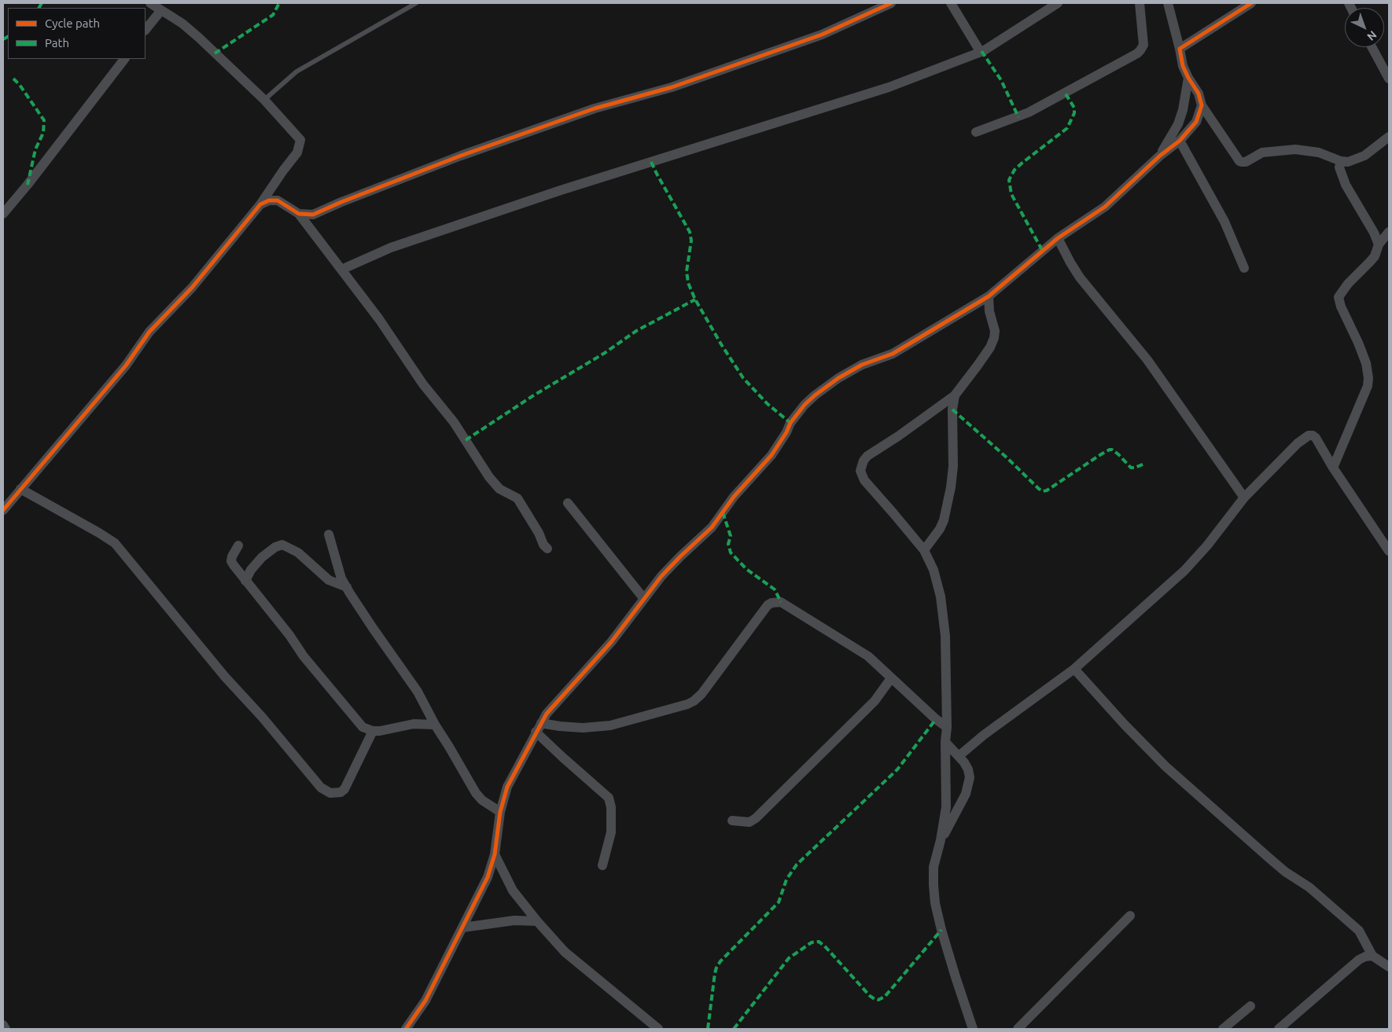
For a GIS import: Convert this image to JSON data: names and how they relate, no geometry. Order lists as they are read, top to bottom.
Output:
{
  "legend": ["Cycle path", "Path"],
  "north": "bottom right"
}
